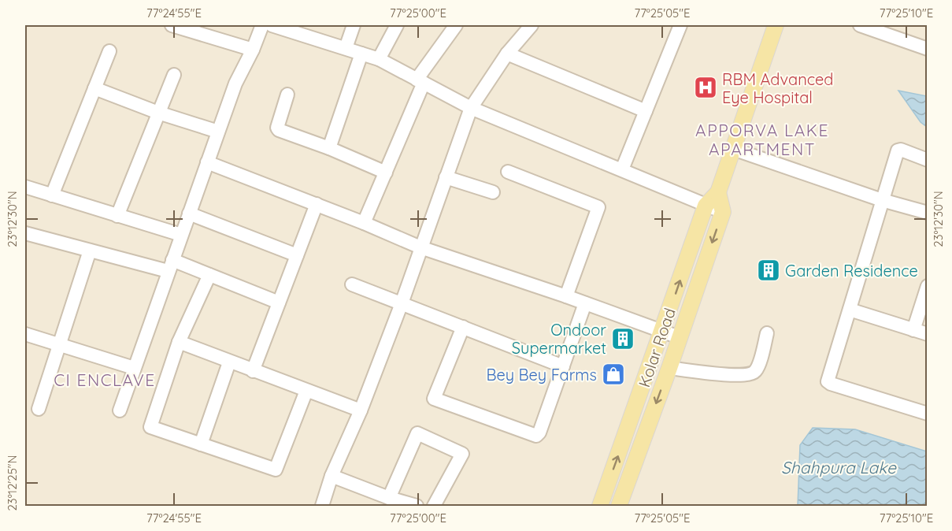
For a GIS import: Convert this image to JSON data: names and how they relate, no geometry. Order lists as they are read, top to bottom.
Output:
{
  "streets": {
    "main road": ["Kolar Road"]
  },
  "districts": ["APPORVA LAKE APARTMENT", "CI ENCLAVE"],
  "water": ["Shahpura Lake"],
  "places": {
    "hospital": ["RBM Advanced Eye Hospital"],
    "building": ["Garden Residence", "Ondoor Supermarket"],
    "shop": ["Bey Bey Farms"]
  },
  "coordinates": [
    "77°24'55\"E",
    "77°25'00\"E",
    "77°25'05\"E",
    "77°25'10\"E",
    "23°12'30\"N",
    "23°12'25\"N"
  ]
}
